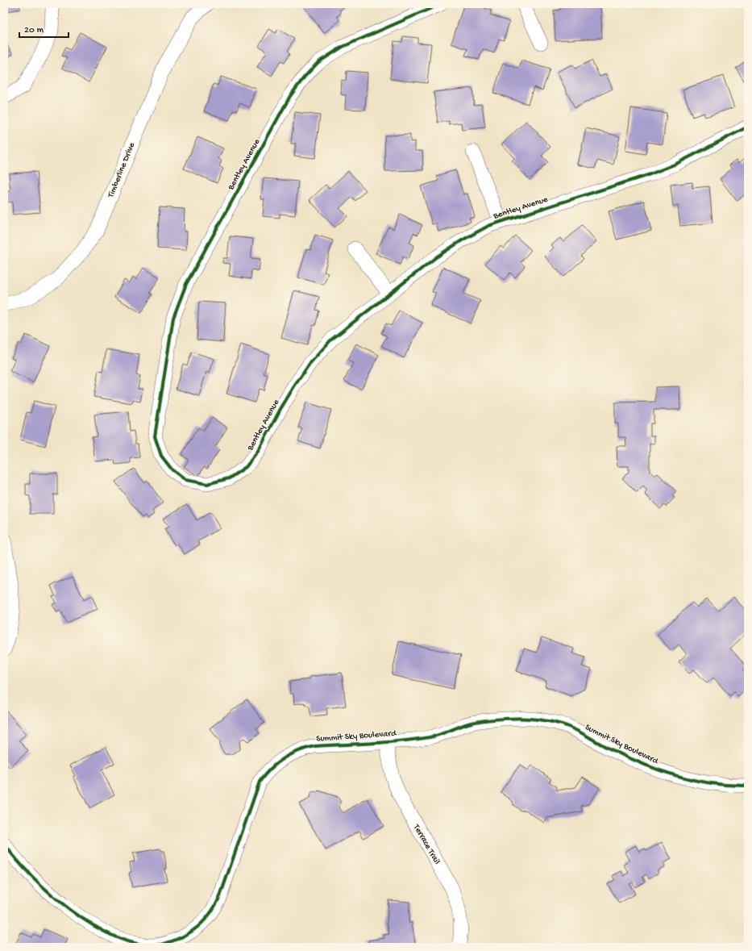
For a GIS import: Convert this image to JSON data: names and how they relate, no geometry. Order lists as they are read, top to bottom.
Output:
{
  "streets": {
    "street": [
      "Bentley Avenue",
      "Timberline Drive",
      "Summit Sky Boulevard",
      "Terrace Trail"
    ]
  },
  "crossings": [
    ["Summit Sky Boulevard", "Terrace Trail"]
  ],
  "scale_bar": "20 m"
}
